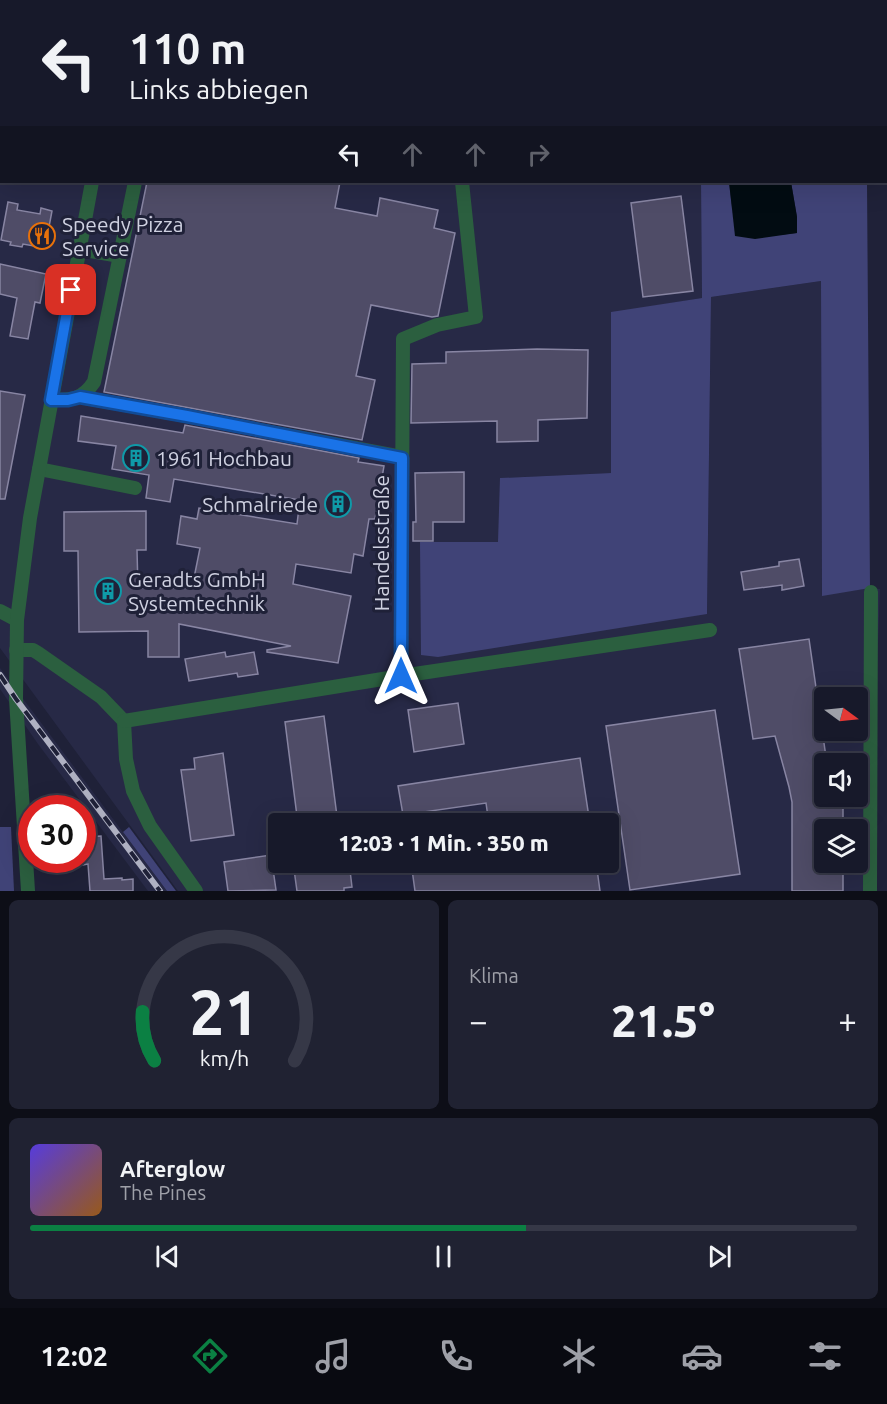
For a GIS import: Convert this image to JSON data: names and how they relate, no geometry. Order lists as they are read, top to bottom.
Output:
{
  "streets": {
    "street": ["Handelsstraße"]
  },
  "places": {
    "restaurant": ["Speedy Pizza Service"],
    "building": ["1961 Hochbau", "Schmalriede", "Geradts GmbH Systemtechnik"]
  },
  "north": "right",
  "page": {
    "turn": ["110 m", "Links abbiegen"],
    "limit": "30",
    "trip": "12:03 · 1 Min. · 350 m",
    "tile": "Klima",
    "heat": ["−", "21.5°", "+"],
    "song": ["Afterglow", "The Pines"],
    "tabs": "12:02",
    "gauge": ["21", "km/h"]
  }
}
